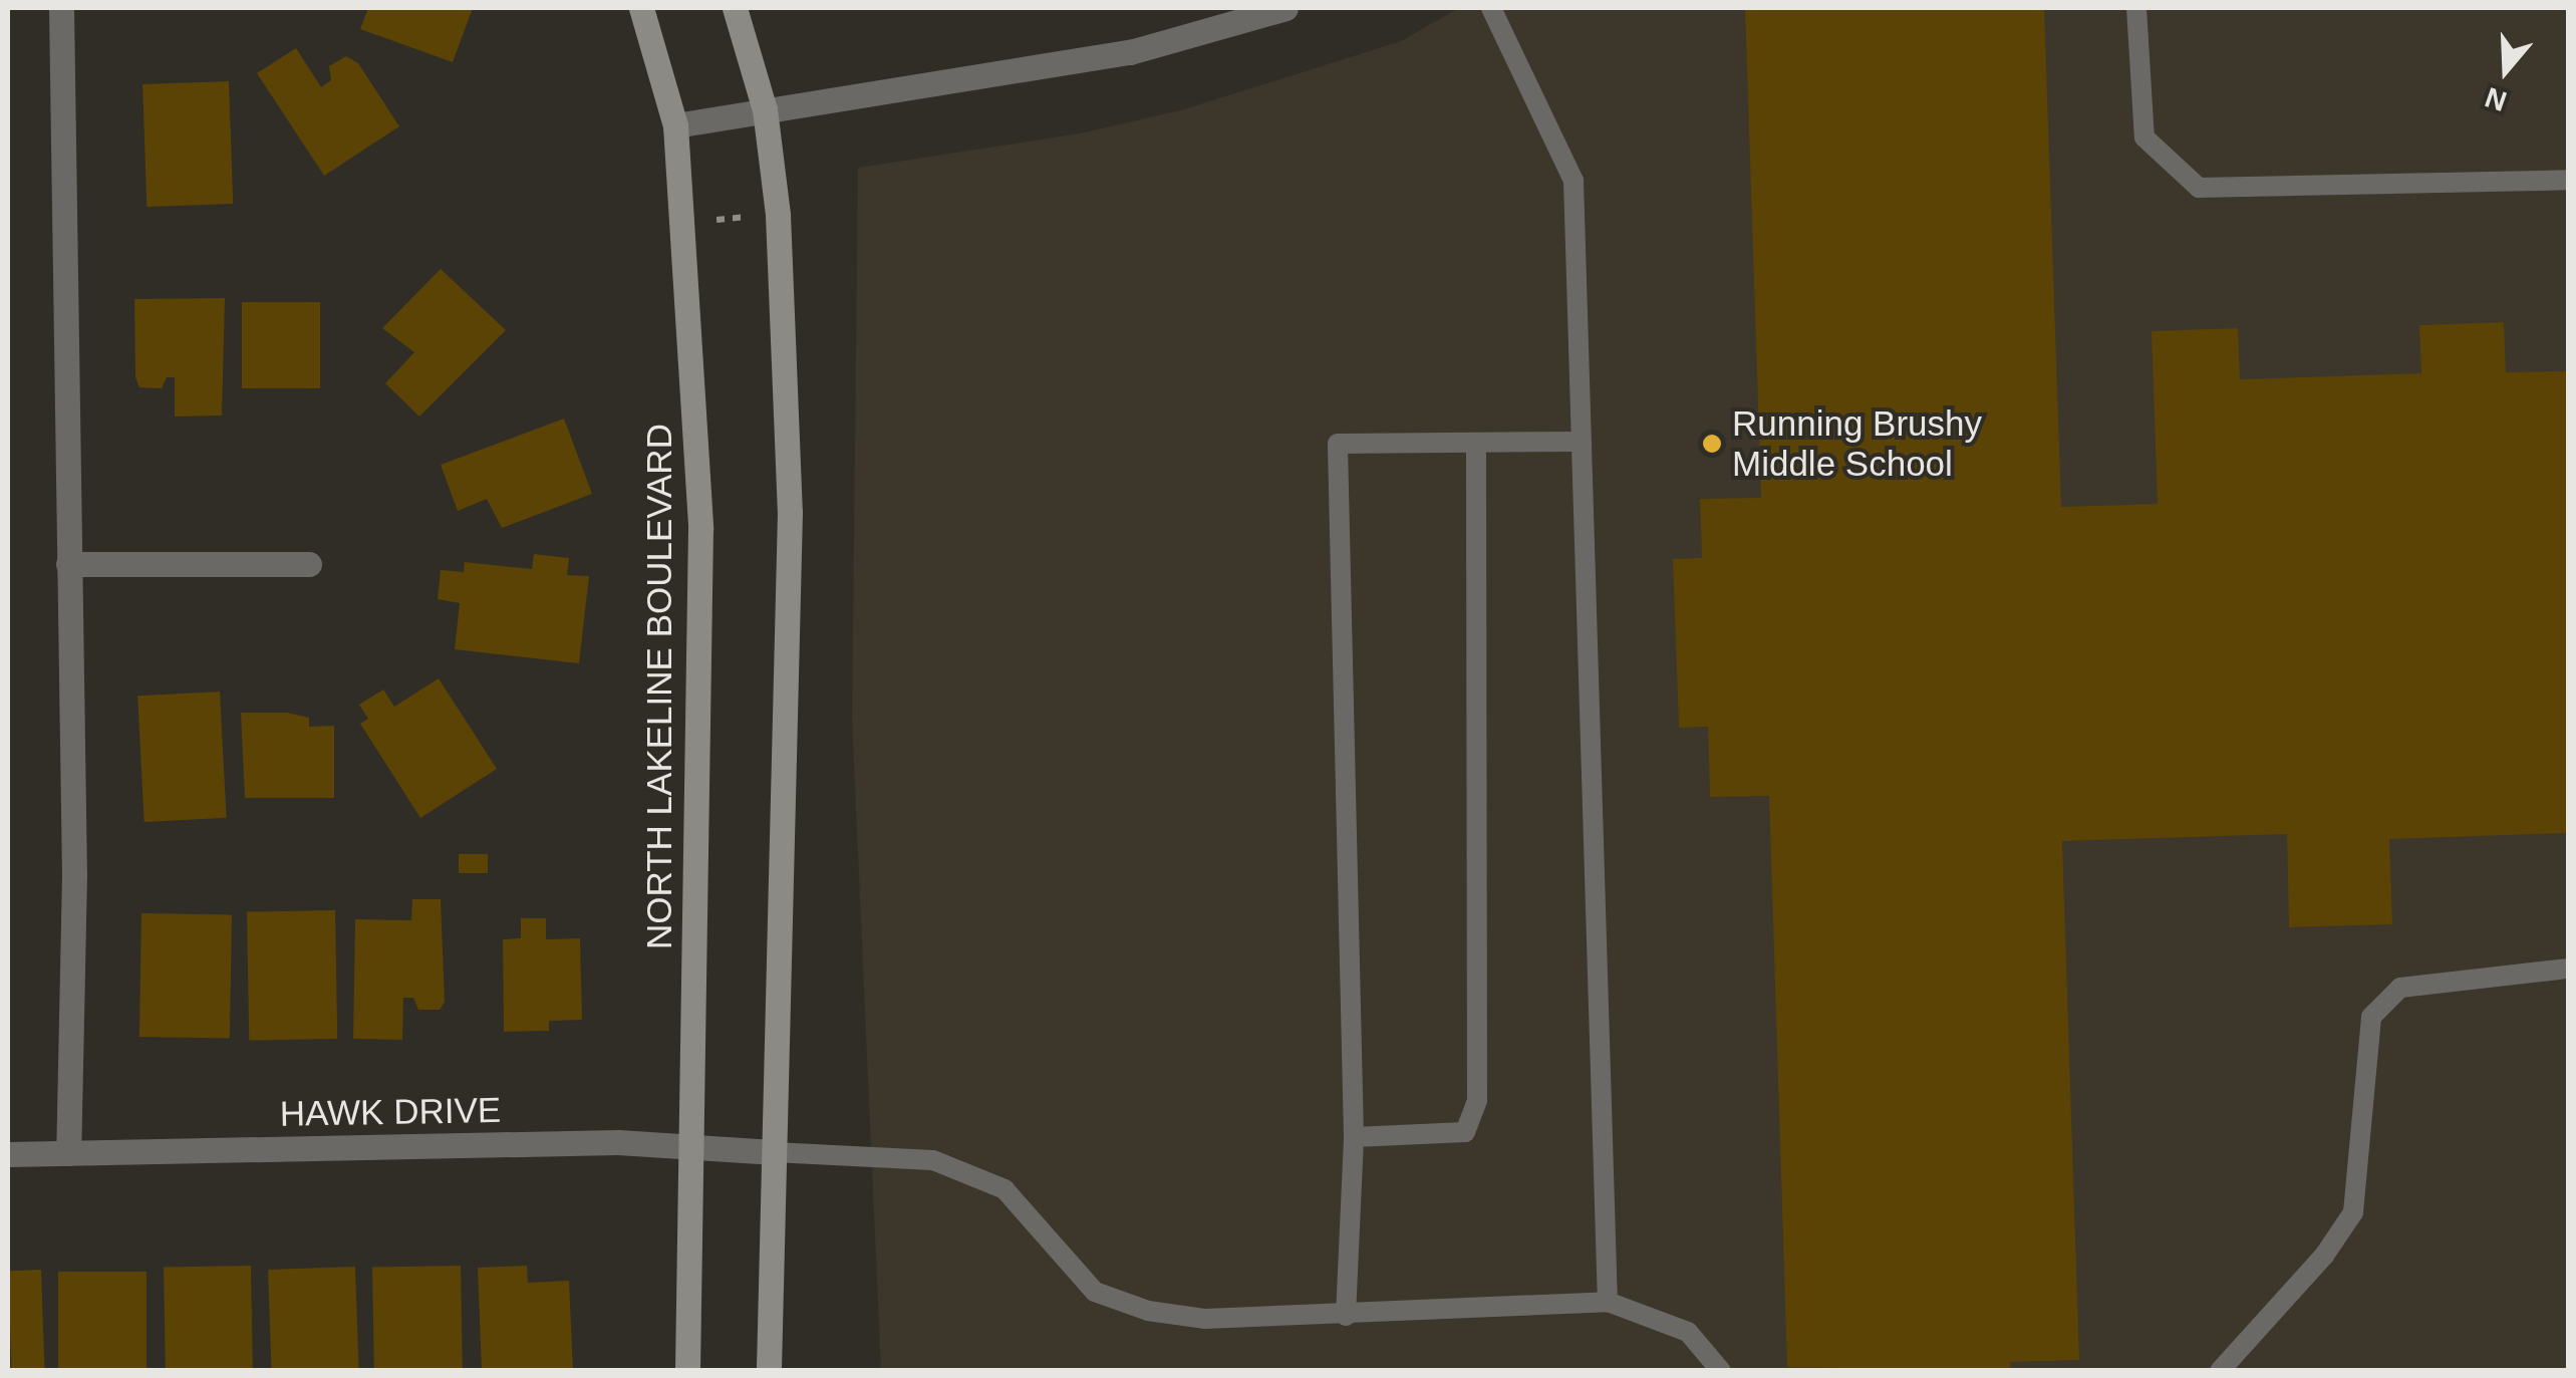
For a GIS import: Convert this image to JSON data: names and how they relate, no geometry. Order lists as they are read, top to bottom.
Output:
{
  "streets": {
    "main road": ["NORTH LAKELINE BOULEVARD"],
    "street": ["HAWK DRIVE"]
  },
  "crossings": [
    ["NORTH LAKELINE BOULEVARD", "HAWK DRIVE"]
  ],
  "places": ["Running Brushy Middle School"],
  "north": "bottom"
}
